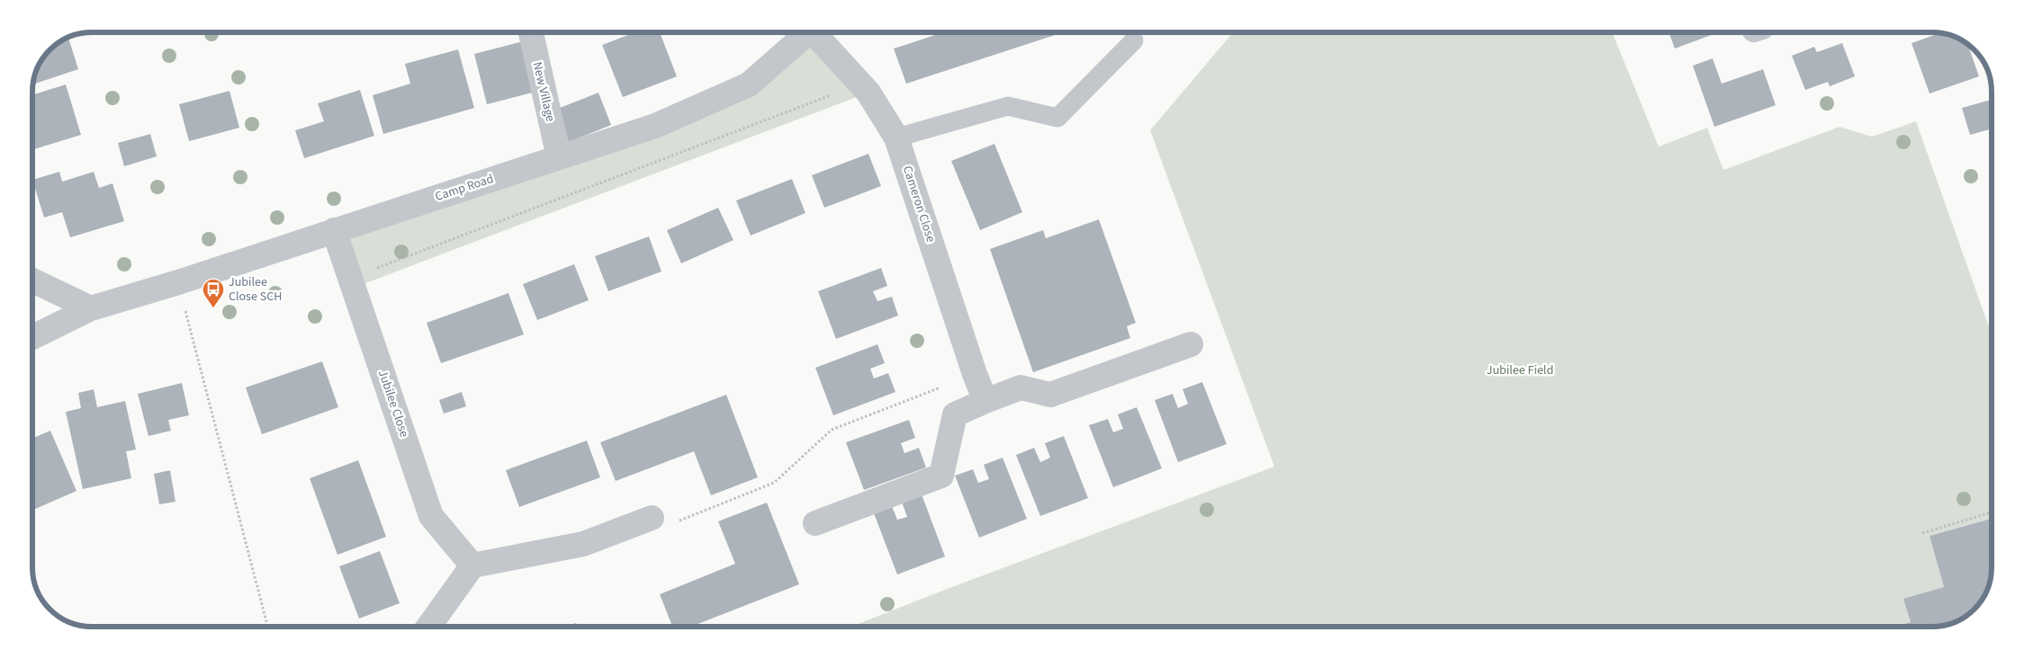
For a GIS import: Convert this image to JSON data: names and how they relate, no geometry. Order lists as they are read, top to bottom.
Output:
{
  "streets": {
    "street": [
      "New Village",
      "Camp Road",
      "Cameron Close",
      "Jubilee Close"
    ]
  },
  "crossings": [
    ["New Village", "Camp Road"],
    ["Camp Road", "Jubilee Close"]
  ],
  "parks": ["Jubilee Field"],
  "places": {
    "bus stop": ["Jubilee Close SCH"]
  }
}
